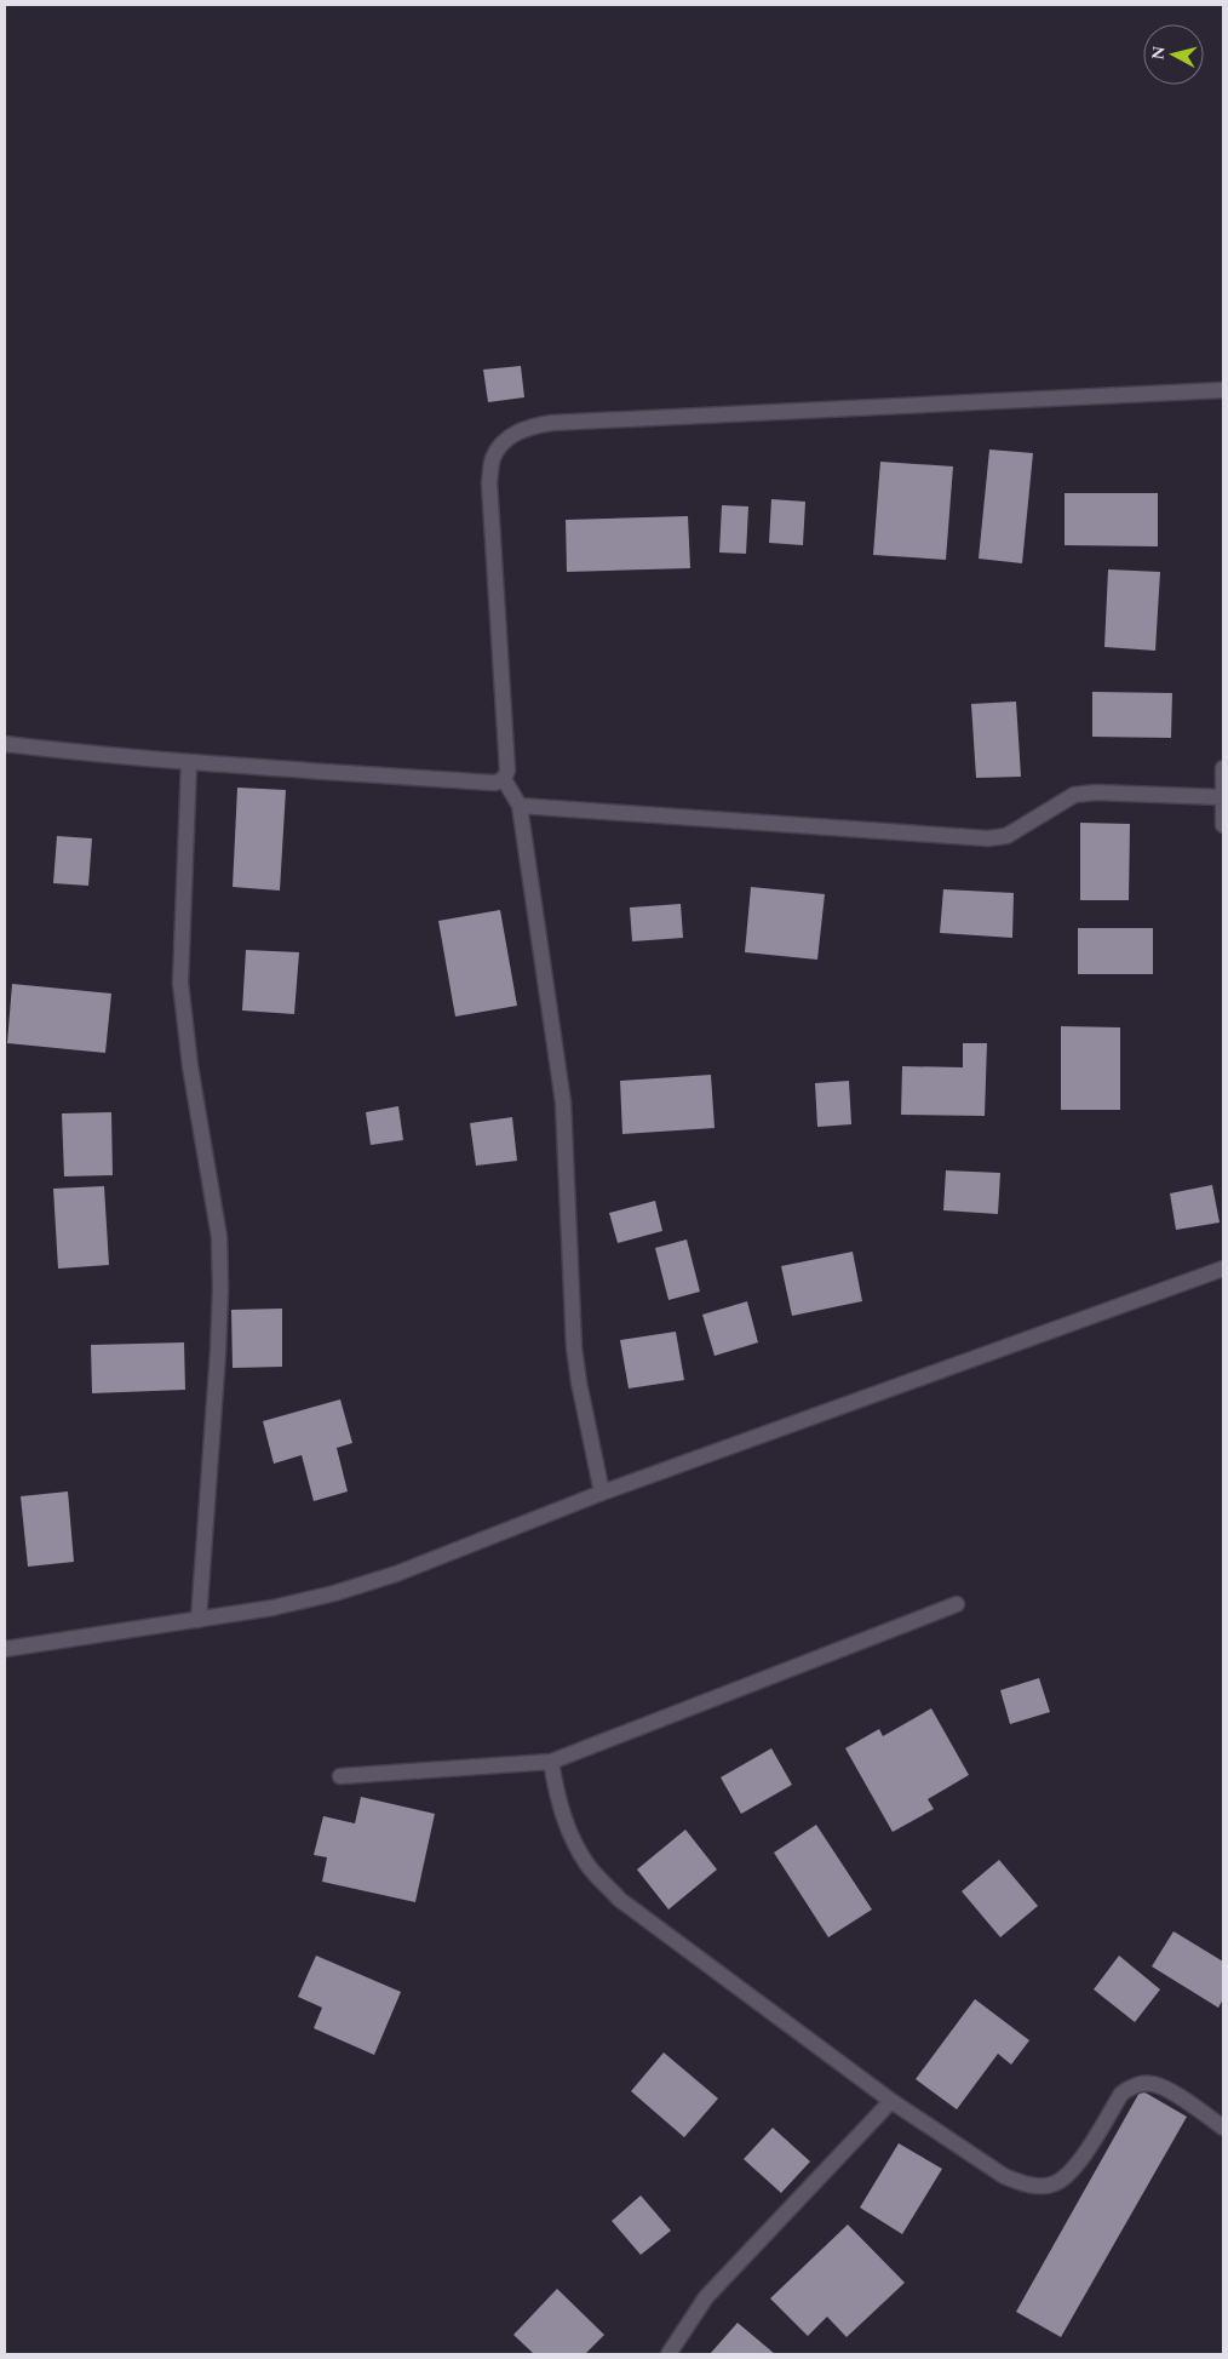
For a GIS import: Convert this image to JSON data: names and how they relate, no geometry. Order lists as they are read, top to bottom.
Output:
{
  "north": "left"
}
